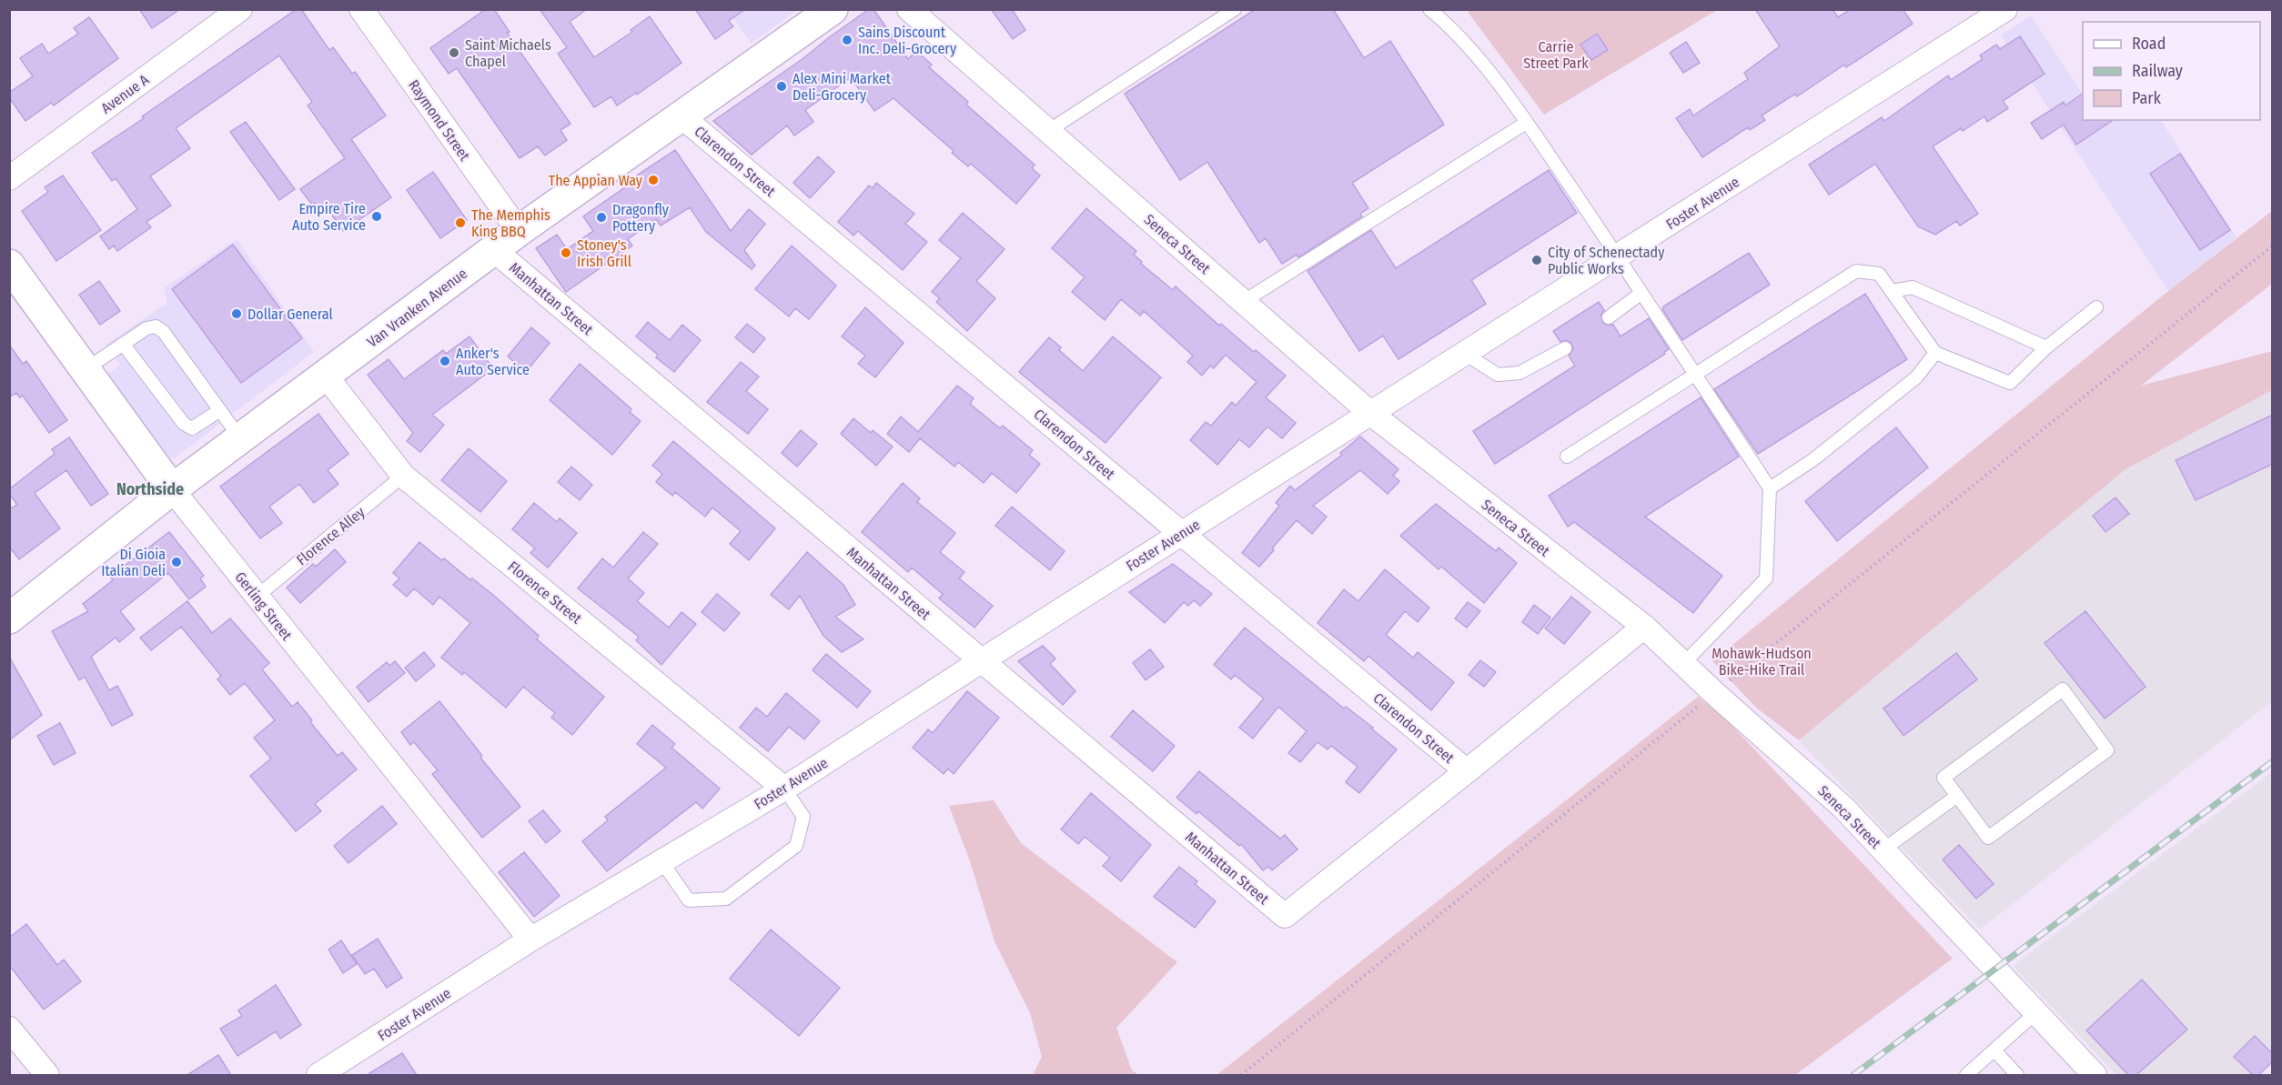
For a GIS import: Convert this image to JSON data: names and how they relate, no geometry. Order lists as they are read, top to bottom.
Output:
{
  "streets": {
    "street": [
      "Avenue A",
      "Raymond Street",
      "Clarendon Street",
      "Foster Avenue",
      "Seneca Street",
      "Manhattan Street",
      "Van Vranken Avenue",
      "Florence Street",
      "Gerling Street"
    ],
    "lane": ["Florence Alley"]
  },
  "crossings": [
    ["Raymond Street", "Van Vranken Avenue"],
    ["Clarendon Street", "Foster Avenue"],
    ["Clarendon Street", "Manhattan Street"],
    ["Clarendon Street", "Van Vranken Avenue"],
    ["Foster Avenue", "Seneca Street"],
    ["Foster Avenue", "Manhattan Street"],
    ["Foster Avenue", "Florence Street"],
    ["Foster Avenue", "Gerling Street"],
    ["Manhattan Street", "Van Vranken Avenue"],
    ["Van Vranken Avenue", "Florence Street"],
    ["Van Vranken Avenue", "Gerling Street"],
    ["Florence Alley", "Florence Street"],
    ["Florence Alley", "Gerling Street"]
  ],
  "districts": ["Northside"],
  "parks": ["Carrie Street Park", "Mohawk-Hudson Bike-Hike Trail"],
  "places": [
    "Sains Discount Inc. Deli-Grocery",
    "Saint Michaels Chapel",
    "Alex Mini Market Deli-Grocery",
    "The Appian Way",
    "Empire Tire Auto Service",
    "Dragonfly Pottery",
    "The Memphis King BBQ",
    "Stoney's Irish Grill",
    "City of Schenectady Public Works",
    "Dollar General",
    "Anker's Auto Service",
    "Di Gioia Italian Deli"
  ],
  "legend": ["Road", "Railway", "Park"]
}
